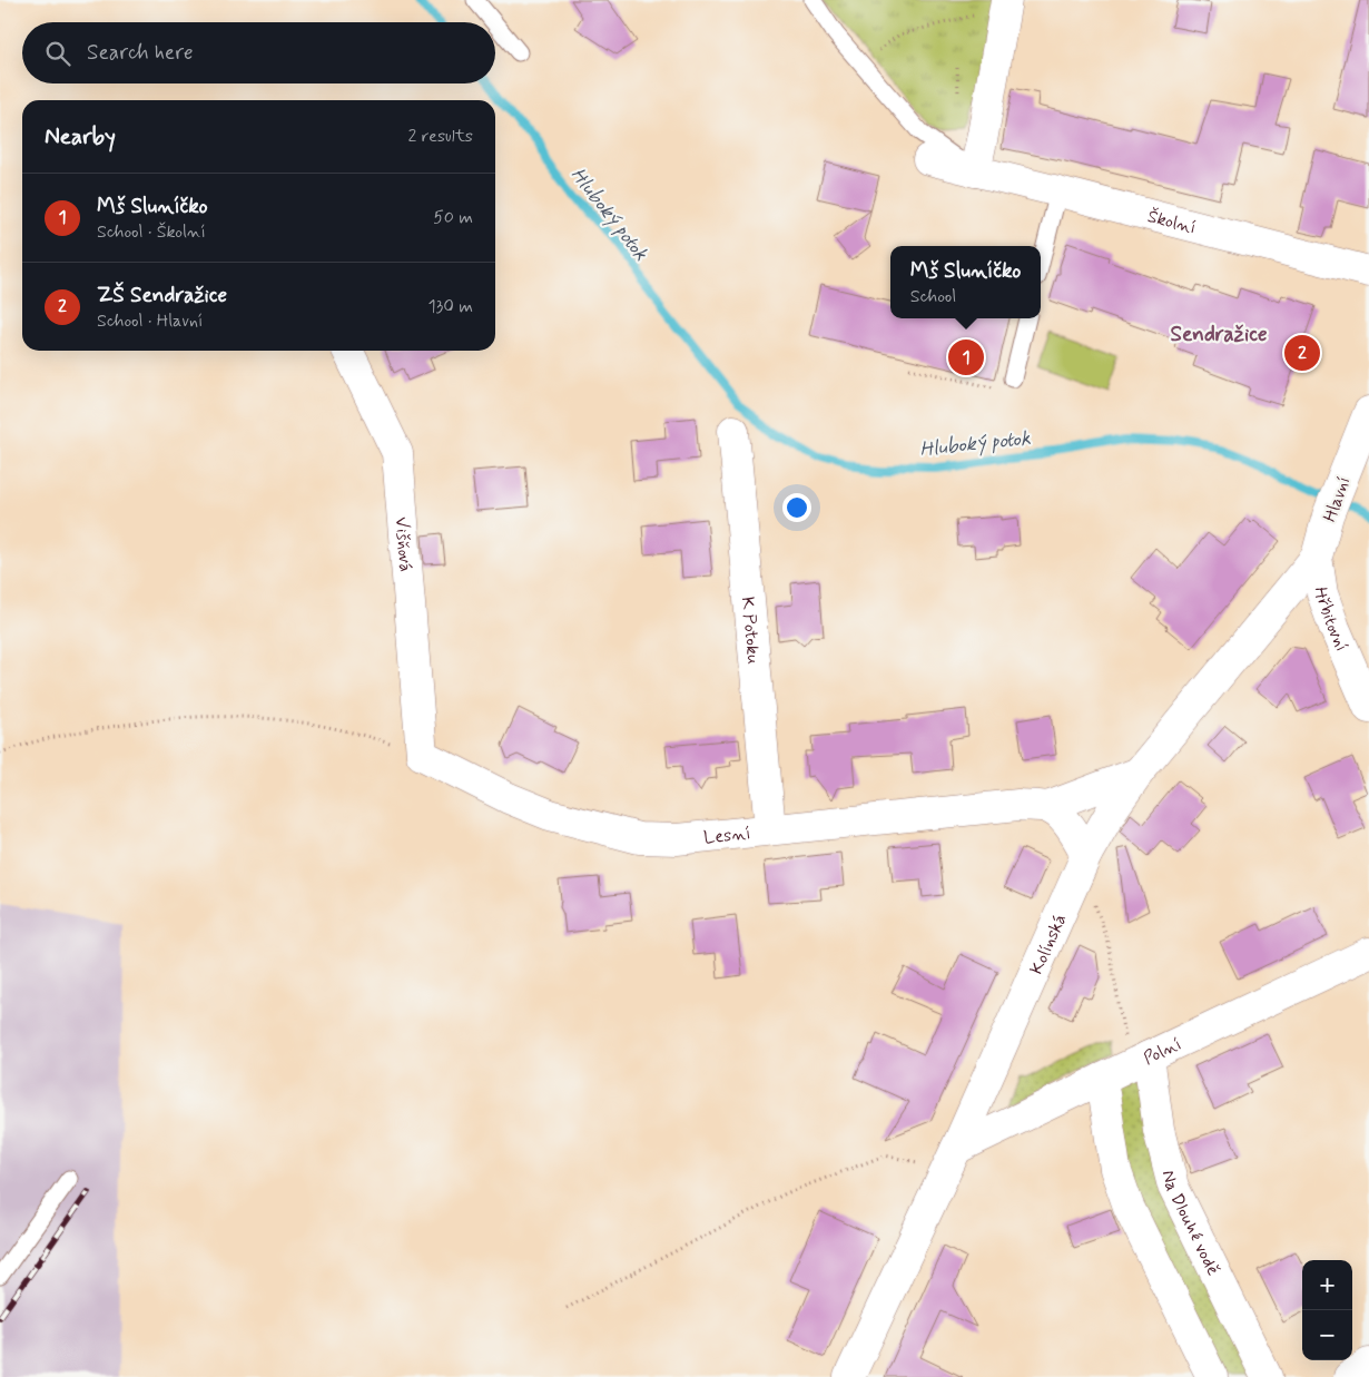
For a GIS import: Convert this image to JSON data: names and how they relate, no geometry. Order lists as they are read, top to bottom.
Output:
{
  "streets": {
    "street": [
      "Školní",
      "Hlavní",
      "Višňová",
      "Hřbitovní",
      "K Potoku",
      "Lesní",
      "Kolínská",
      "Polní",
      "Na Dlouhé vodě"
    ]
  },
  "crossings": [
    ["Hlavní", "Hřbitovní"],
    ["Hlavní", "Kolínská"],
    ["Višňová", "Lesní"],
    ["Hřbitovní", "Kolínská"],
    ["K Potoku", "Lesní"],
    ["Lesní", "Kolínská"],
    ["Kolínská", "Polní"],
    ["Polní", "Na Dlouhé vodě"]
  ],
  "districts": ["Sendražice"],
  "water": ["Hluboký potok"],
  "page": {
    "search": "Search here",
    "heading": ["Nearby", "2 results"],
    "list": [
      {
        "mark": "1",
        "name": "Mš Sluníčko",
        "note": "School · Školní",
        "value": "50 m"
      },
      {
        "mark": "2",
        "name": "ZŠ Sendražice",
        "note": "School · Hlavní",
        "value": "130 m"
      }
    ],
    "popup": ["Mš Sluníčko", "School"],
    "pins": ["2", "1"],
    "map_buttons": ["+", "−"]
  }
}
